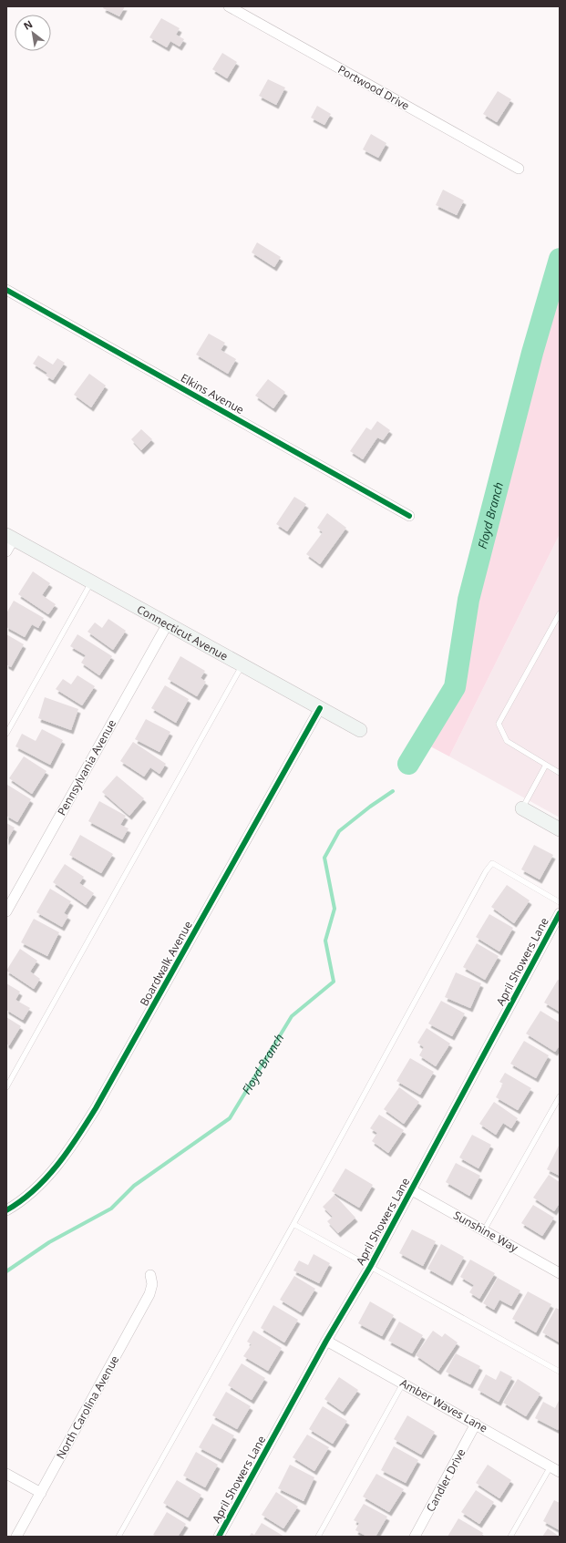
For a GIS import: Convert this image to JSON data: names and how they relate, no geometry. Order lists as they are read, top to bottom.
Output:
{
  "streets": {
    "street": [
      "Portwood Drive",
      "Elkins Avenue",
      "Connecticut Avenue",
      "Pennsylvania Avenue",
      "April Showers Lane",
      "Boardwalk Avenue",
      "Sunshine Way",
      "Amber Waves Lane",
      "North Carolina Avenue",
      "Candler Drive"
    ]
  },
  "crossings": [
    ["Connecticut Avenue", "Pennsylvania Avenue"],
    ["Connecticut Avenue", "Boardwalk Avenue"],
    ["April Showers Lane", "Sunshine Way"],
    ["April Showers Lane", "Amber Waves Lane"],
    ["Amber Waves Lane", "Candler Drive"]
  ],
  "water": ["Floyd Branch"],
  "north": "top left"
}
